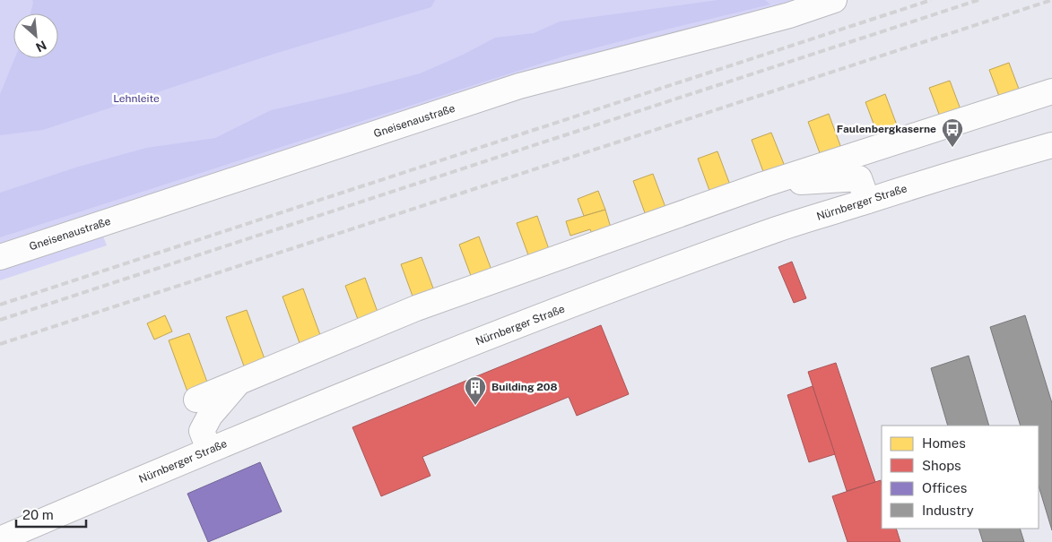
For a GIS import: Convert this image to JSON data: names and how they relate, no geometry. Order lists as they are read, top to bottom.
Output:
{
  "streets": {
    "street": ["Gneisenaustraße", "Nürnberger Straße"]
  },
  "parks": ["Lehnleite"],
  "places": {
    "bus stop": ["Faulenbergkaserne"],
    "building": ["Building 208"]
  },
  "legend": [
    "Homes",
    "Shops",
    "Offices",
    "Industry"
  ],
  "scale_bar": "20 m",
  "north": "bottom right"
}
